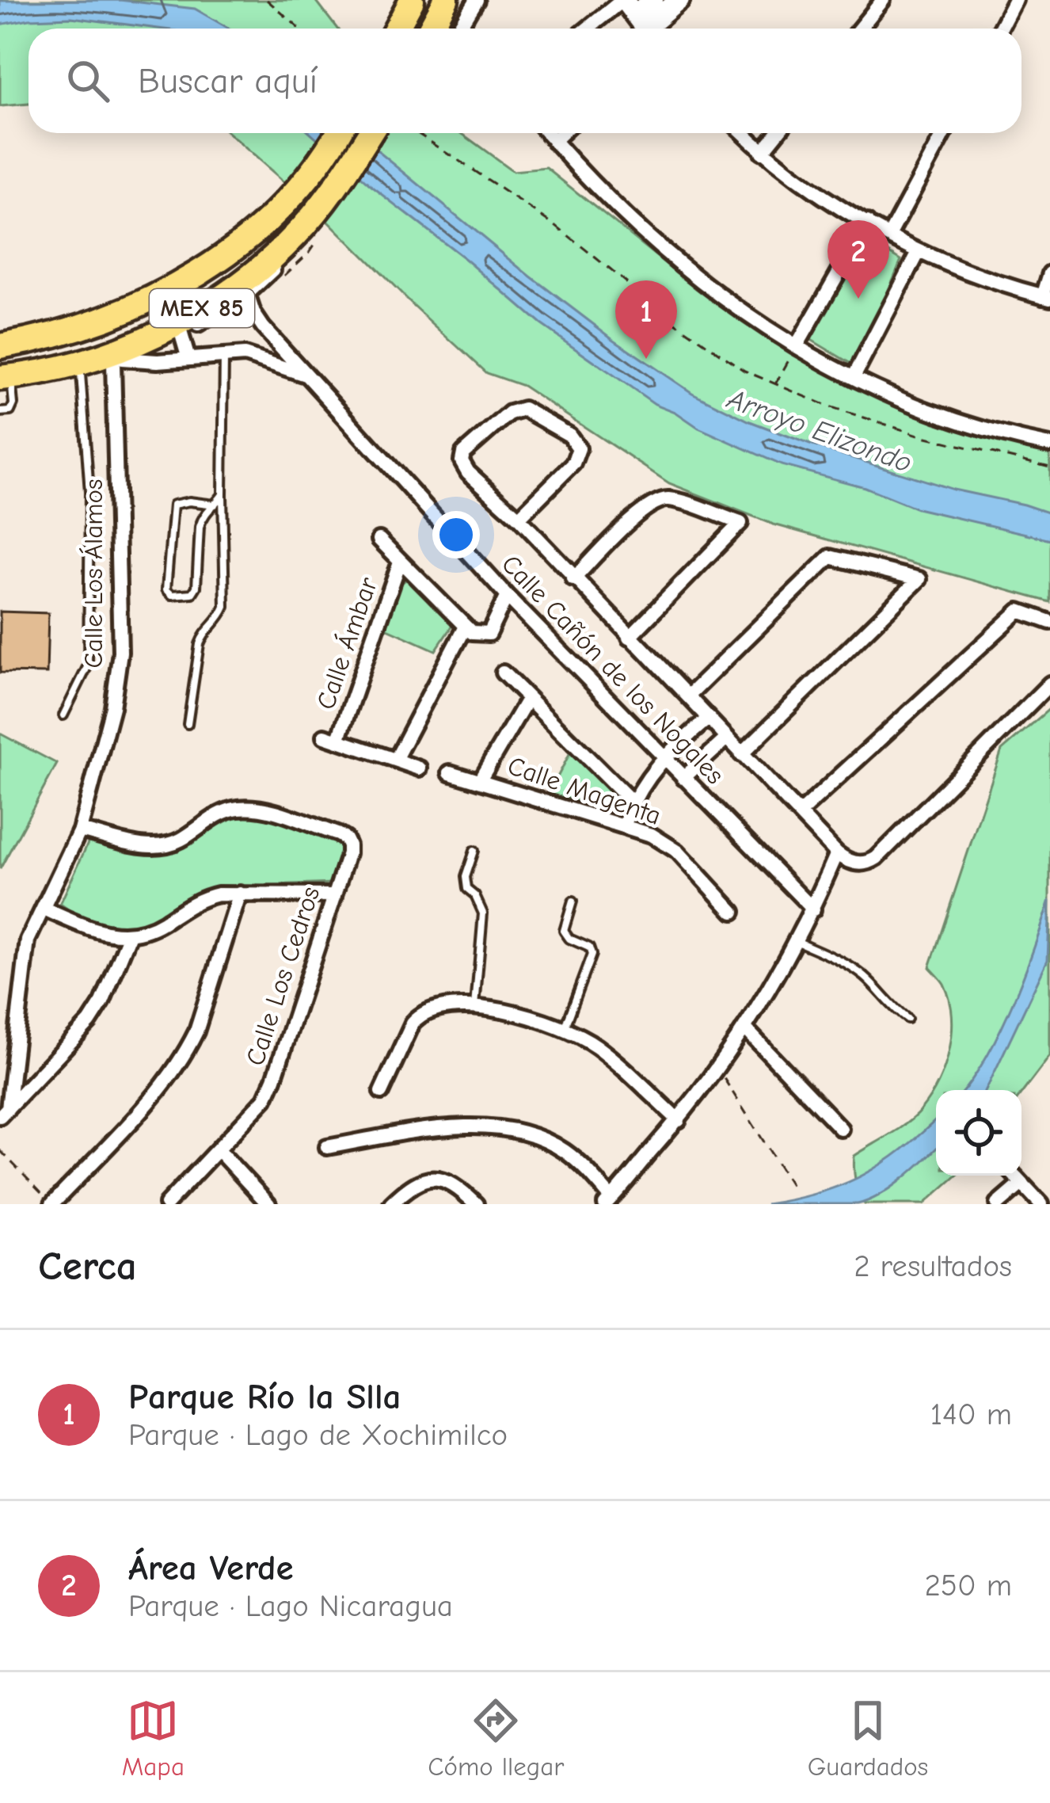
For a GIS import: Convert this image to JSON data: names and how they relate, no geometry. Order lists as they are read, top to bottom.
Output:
{
  "streets": {
    "highway": ["MEX 85"],
    "street": [
      "Calle Los Álamos",
      "Calle Ámbar",
      "Calle Cañón de los Nogales",
      "Calle Magenta",
      "Calle Los Cedros"
    ]
  },
  "crossings": [
    ["Calle Los Álamos", "Calle Cañón de los Nogales"],
    ["Calle Los Álamos", "Calle Los Cedros"]
  ],
  "water": ["Arroyo Elizondo"],
  "page": {
    "search": "Buscar aquí",
    "pins": ["2", "1"],
    "heading": ["Cerca", "2 resultados"],
    "list": [
      {
        "mark": "1",
        "name": "Parque Río la Slla",
        "note": "Parque · Lago de Xochimilco",
        "value": "140 m"
      },
      {
        "mark": "2",
        "name": "Área Verde",
        "note": "Parque · Lago Nicaragua",
        "value": "250 m"
      }
    ],
    "nav": ["Mapa", "Cómo llegar", "Guardados"]
  }
}
